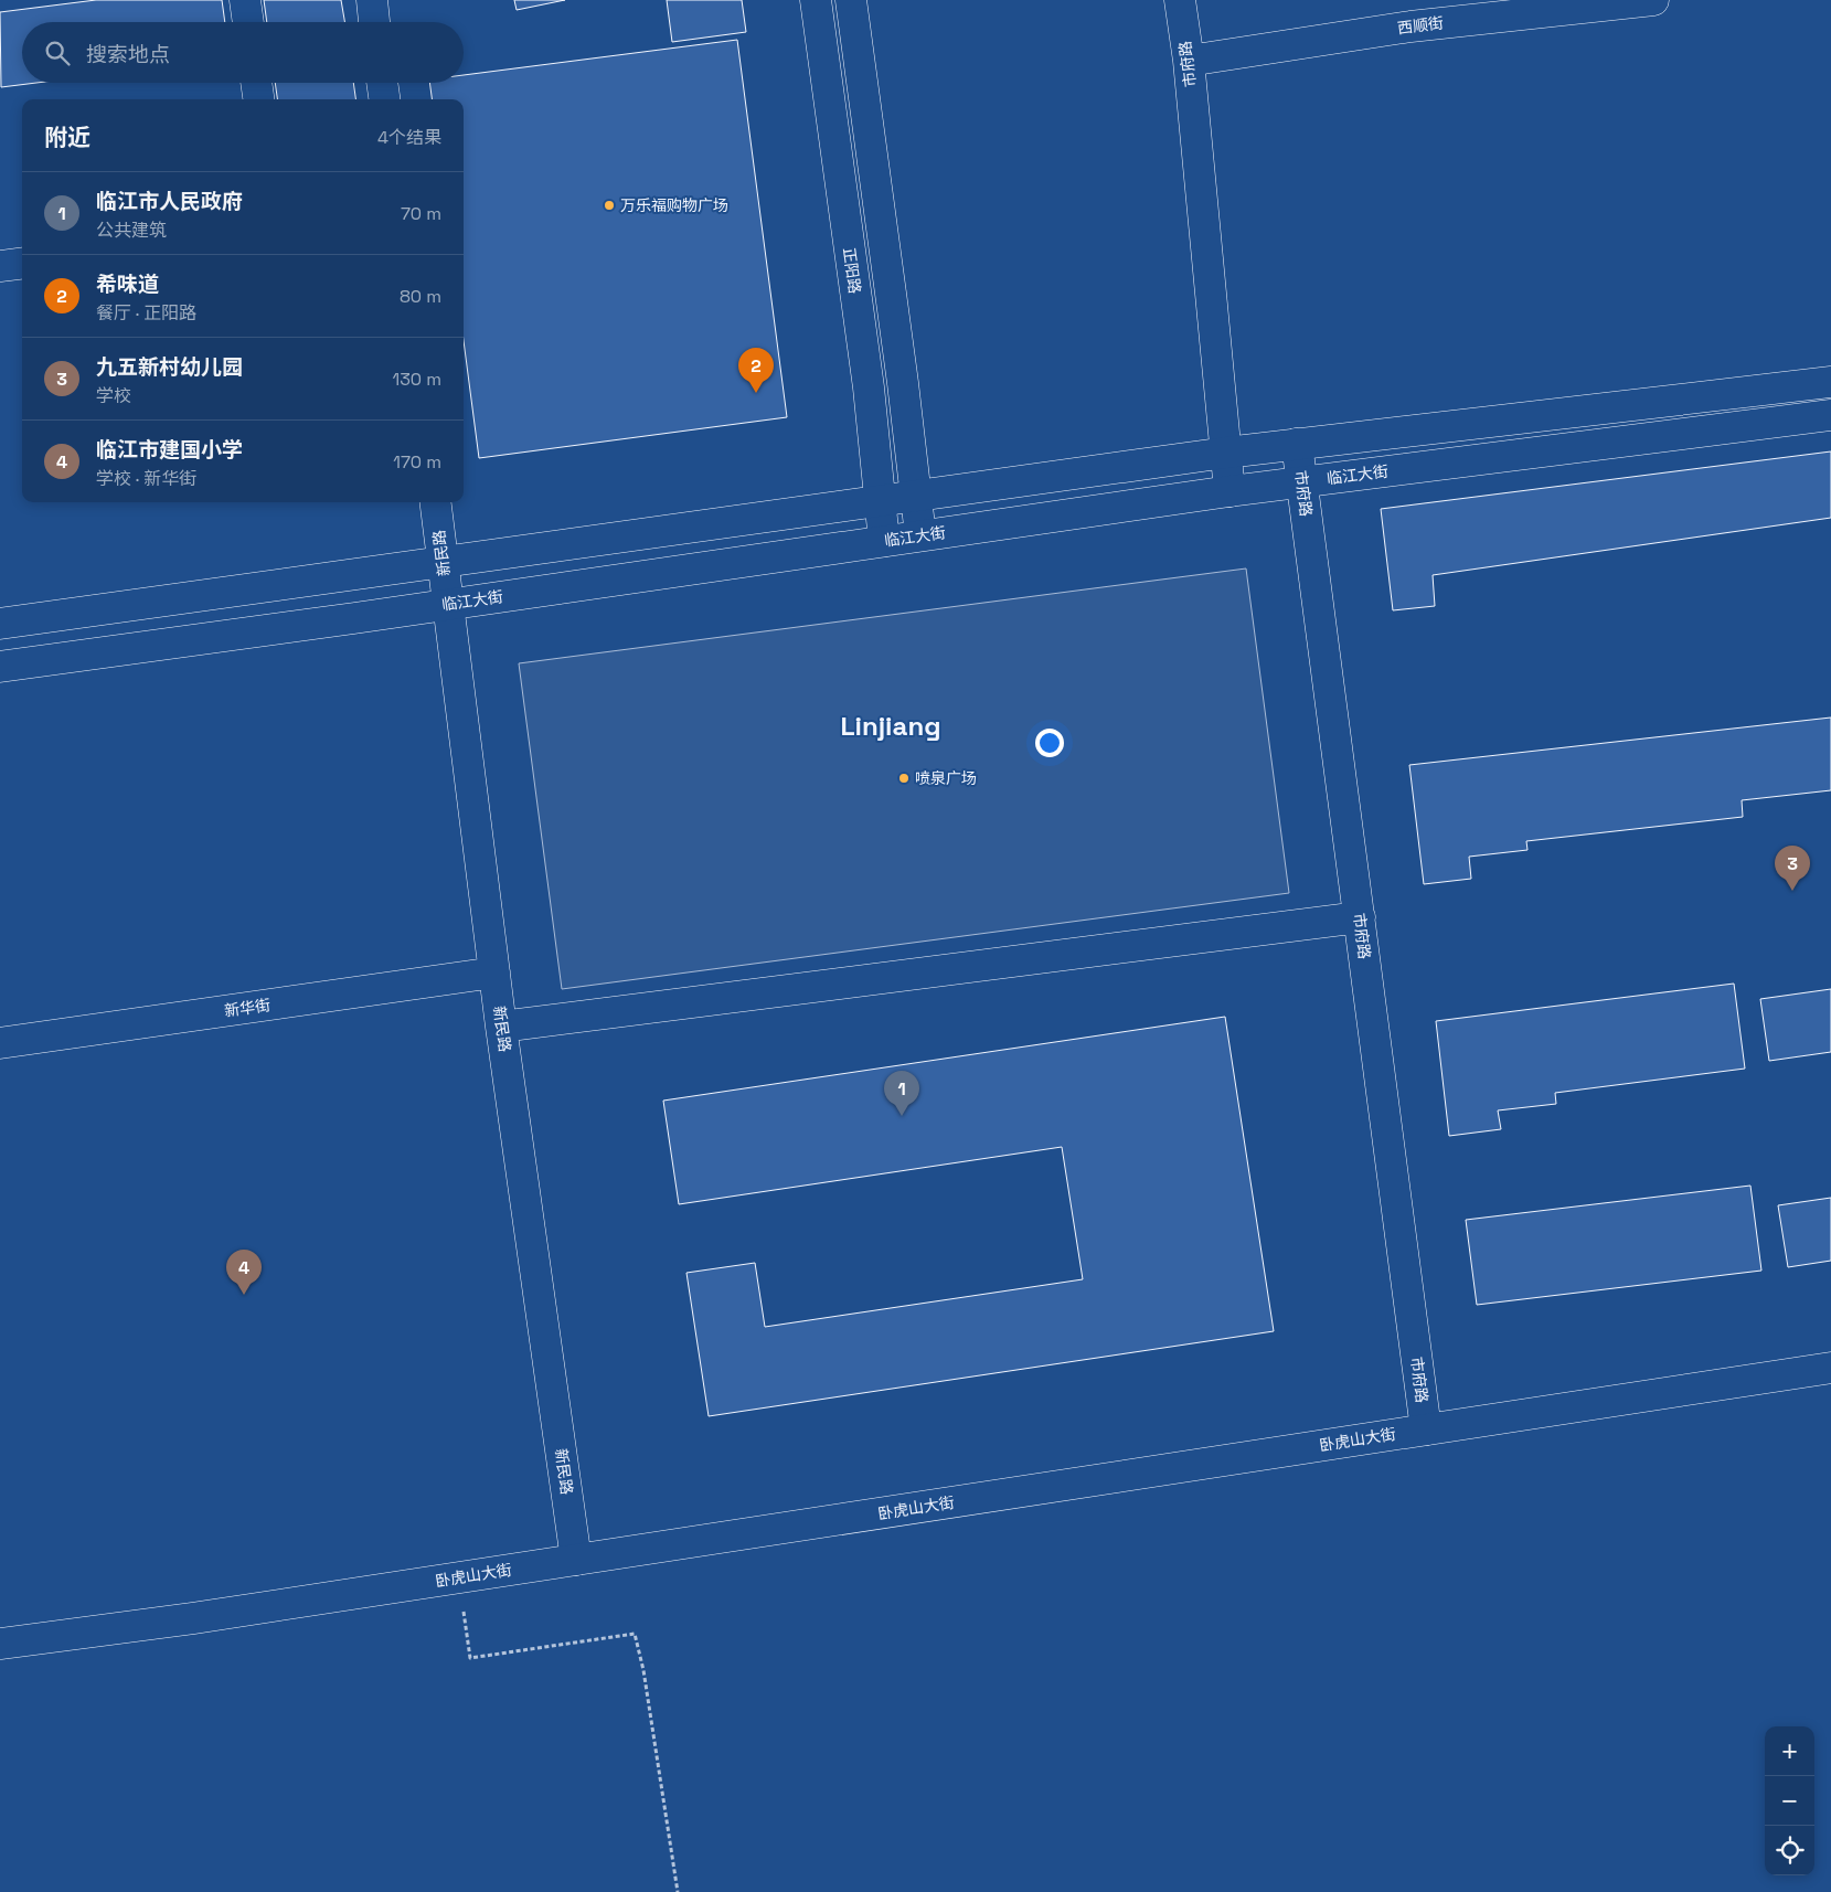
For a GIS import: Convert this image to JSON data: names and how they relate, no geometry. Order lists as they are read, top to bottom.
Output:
{
  "streets": {
    "main road": [
      "西顺街",
      "市府路",
      "正阳路",
      "临江大街",
      "新民路",
      "新华街",
      "卧虎山大街"
    ]
  },
  "crossings": [
    ["西顺街", "市府路"],
    ["市府路", "临江大街"],
    ["市府路", "卧虎山大街"],
    ["正阳路", "临江大街"],
    ["临江大街", "新民路"],
    ["新民路", "新华街"],
    ["新民路", "卧虎山大街"]
  ],
  "districts": ["Linjiang"],
  "places": ["万乐福购物广场", "喷泉广场"],
  "page": {
    "search": "搜索地点",
    "heading": ["附近", "4个结果"],
    "list": [
      {
        "mark": "1",
        "name": "临江市人民政府",
        "note": "公共建筑",
        "value": "70 m"
      },
      {
        "mark": "2",
        "name": "希味道",
        "note": "餐厅 · 正阳路",
        "value": "80 m"
      },
      {
        "mark": "3",
        "name": "九五新村幼儿园",
        "note": "学校",
        "value": "130 m"
      },
      {
        "mark": "4",
        "name": "临江市建国小学",
        "note": "学校 · 新华街",
        "value": "170 m"
      }
    ],
    "pins": [
      "2",
      "3",
      "1",
      "4"
    ],
    "map_buttons": ["+", "−"]
  }
}
